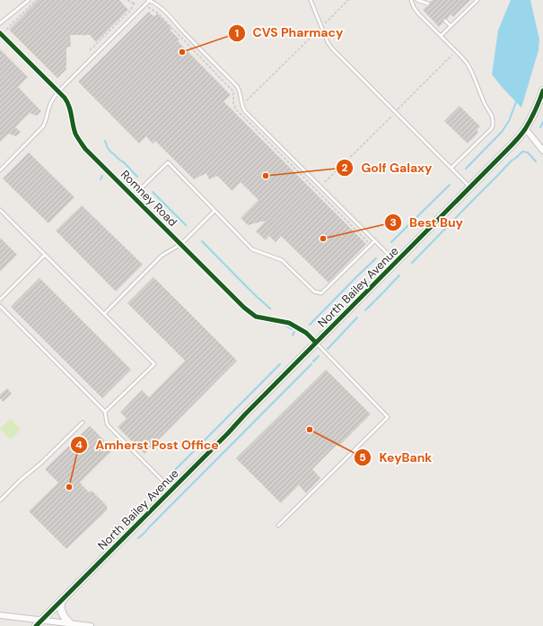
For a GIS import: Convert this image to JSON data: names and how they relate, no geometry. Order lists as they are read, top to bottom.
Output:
{
  "streets": {
    "street": ["Romney Road", "North Bailey Avenue"]
  },
  "crossings": [
    ["Romney Road", "North Bailey Avenue"]
  ],
  "places": [
    "CVS Pharmacy",
    "Golf Galaxy",
    "Best Buy",
    "KeyBank",
    "Amherst Post Office"
  ]
}
